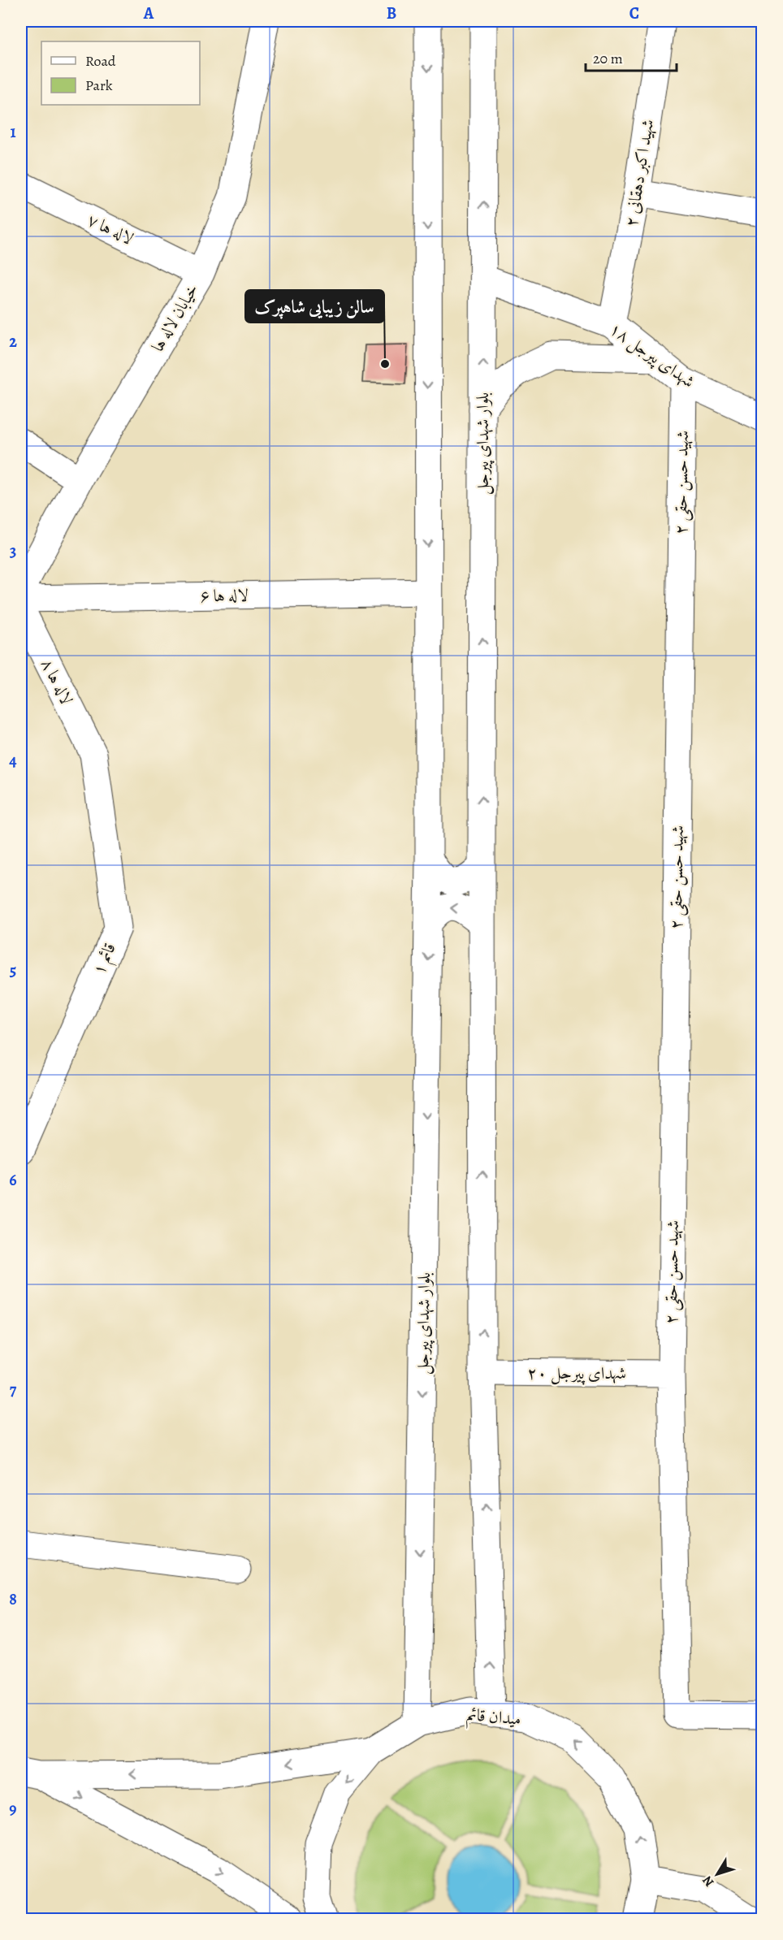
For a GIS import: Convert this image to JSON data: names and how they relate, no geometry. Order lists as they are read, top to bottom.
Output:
{
  "streets": {
    "street": [
      "شهید اکبر دهقانی ۲",
      "لاله ها ۷",
      "خیابان لاله ها",
      "شهدای پیرجل ۱۸",
      "بلوار شهدای پیرجل",
      "شهید حسن حقی ۲",
      "لاله ها ۶",
      "لاله ها ۸",
      "قائم ۱",
      "شهدای پیرجل ۲۰",
      "میدان قائم"
    ]
  },
  "crossings": [
    ["شهید اکبر دهقانی ۲", "شهدای پیرجل ۱۸"],
    ["لاله ها ۷", "خیابان لاله ها"],
    ["شهدای پیرجل ۱۸", "بلوار شهدای پیرجل"],
    ["شهدای پیرجل ۱۸", "شهید حسن حقی ۲"],
    ["بلوار شهدای پیرجل", "لاله ها ۶"],
    ["بلوار شهدای پیرجل", "شهدای پیرجل ۲۰"],
    ["بلوار شهدای پیرجل", "میدان قائم"],
    ["شهید حسن حقی ۲", "شهدای پیرجل ۲۰"],
    ["لاله ها ۸", "قائم ۱"]
  ],
  "places": ["سالن زیبایی شاهپرک"],
  "legend": ["Road", "Park"],
  "scale_bar": "20 m",
  "north": "bottom left",
  "grid": {
    "columns": ["A", "B", "C"],
    "rows": [
      "1",
      "2",
      "3",
      "4",
      "5",
      "6",
      "7",
      "8",
      "9"
    ]
  }
}
